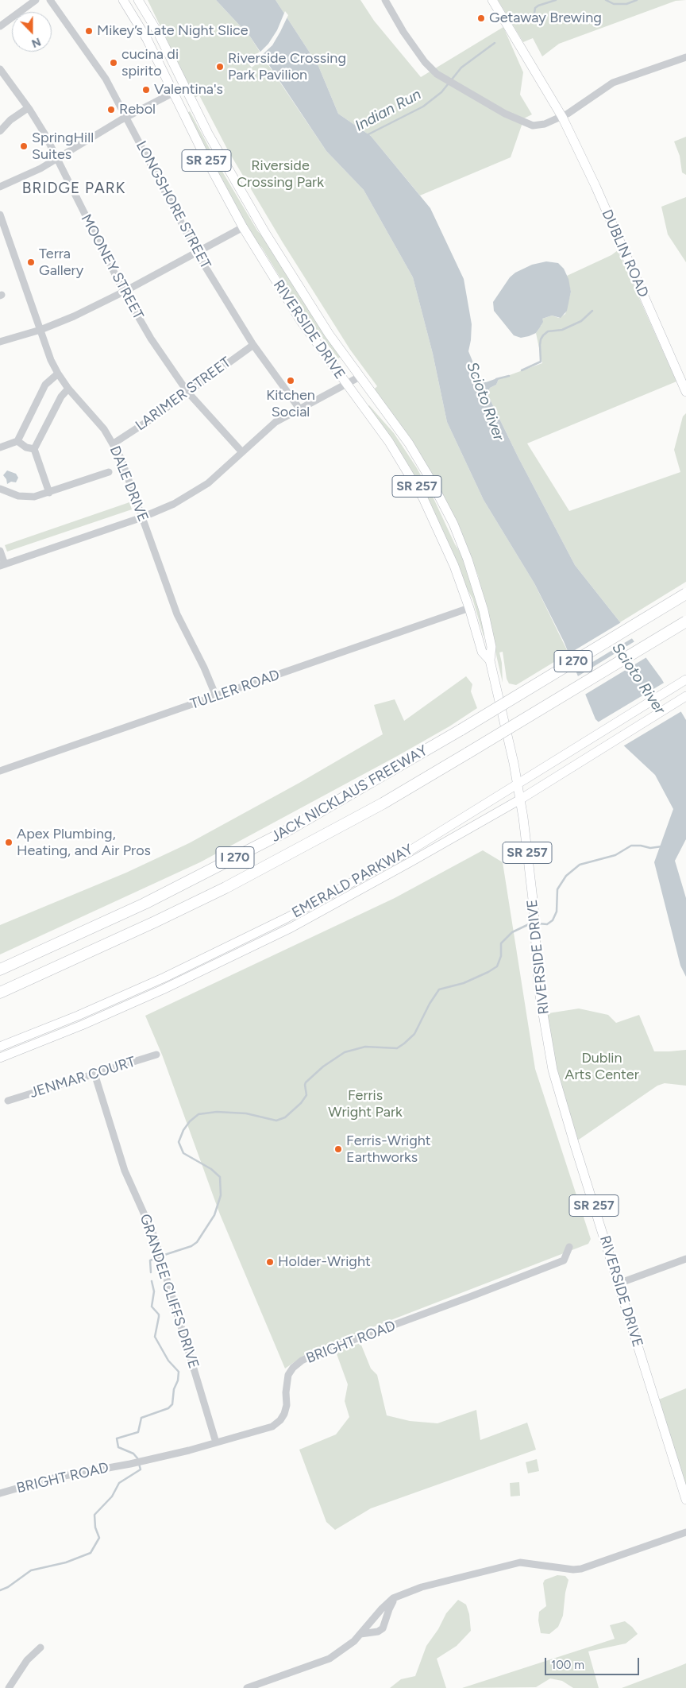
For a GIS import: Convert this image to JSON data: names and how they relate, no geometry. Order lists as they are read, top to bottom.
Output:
{
  "streets": {
    "highway": ["I 270", "JACK NICKLAUS FREEWAY"],
    "main road": [
      "SR 257",
      "DUBLIN ROAD",
      "RIVERSIDE DRIVE",
      "EMERALD PARKWAY"
    ],
    "street": [
      "LONGSHORE STREET",
      "MOONEY STREET",
      "LARIMER STREET",
      "DALE DRIVE",
      "TULLER ROAD",
      "JENMAR COURT",
      "GRANDEE CLIFFS DRIVE",
      "BRIGHT ROAD"
    ]
  },
  "crossings": [
    ["LONGSHORE STREET", "LARIMER STREET"],
    ["MOONEY STREET", "LARIMER STREET"],
    ["RIVERSIDE DRIVE", "TULLER ROAD"],
    ["RIVERSIDE DRIVE", "EMERALD PARKWAY"],
    ["LARIMER STREET", "DALE DRIVE"],
    ["DALE DRIVE", "TULLER ROAD"],
    ["JENMAR COURT", "GRANDEE CLIFFS DRIVE"],
    ["GRANDEE CLIFFS DRIVE", "BRIGHT ROAD"]
  ],
  "districts": ["BRIDGE PARK"],
  "water": ["Indian Run", "Scioto River"],
  "parks": ["Riverside Crossing Park", "Dublin Arts Center", "Ferris Wright Park"],
  "places": [
    "Getaway Brewing",
    "Mikey’s Late Night Slice",
    "cucina di spirito",
    "Riverside Crossing Park Pavilion",
    "Valentina's",
    "Rebol",
    "SpringHill Suites",
    "Terra Gallery",
    "Kitchen Social",
    "Apex Plumbing, Heating, and Air Pros",
    "Ferris-Wright Earthworks",
    "Holder-Wright"
  ],
  "scale_bar": "100 m",
  "north": "bottom"
}
